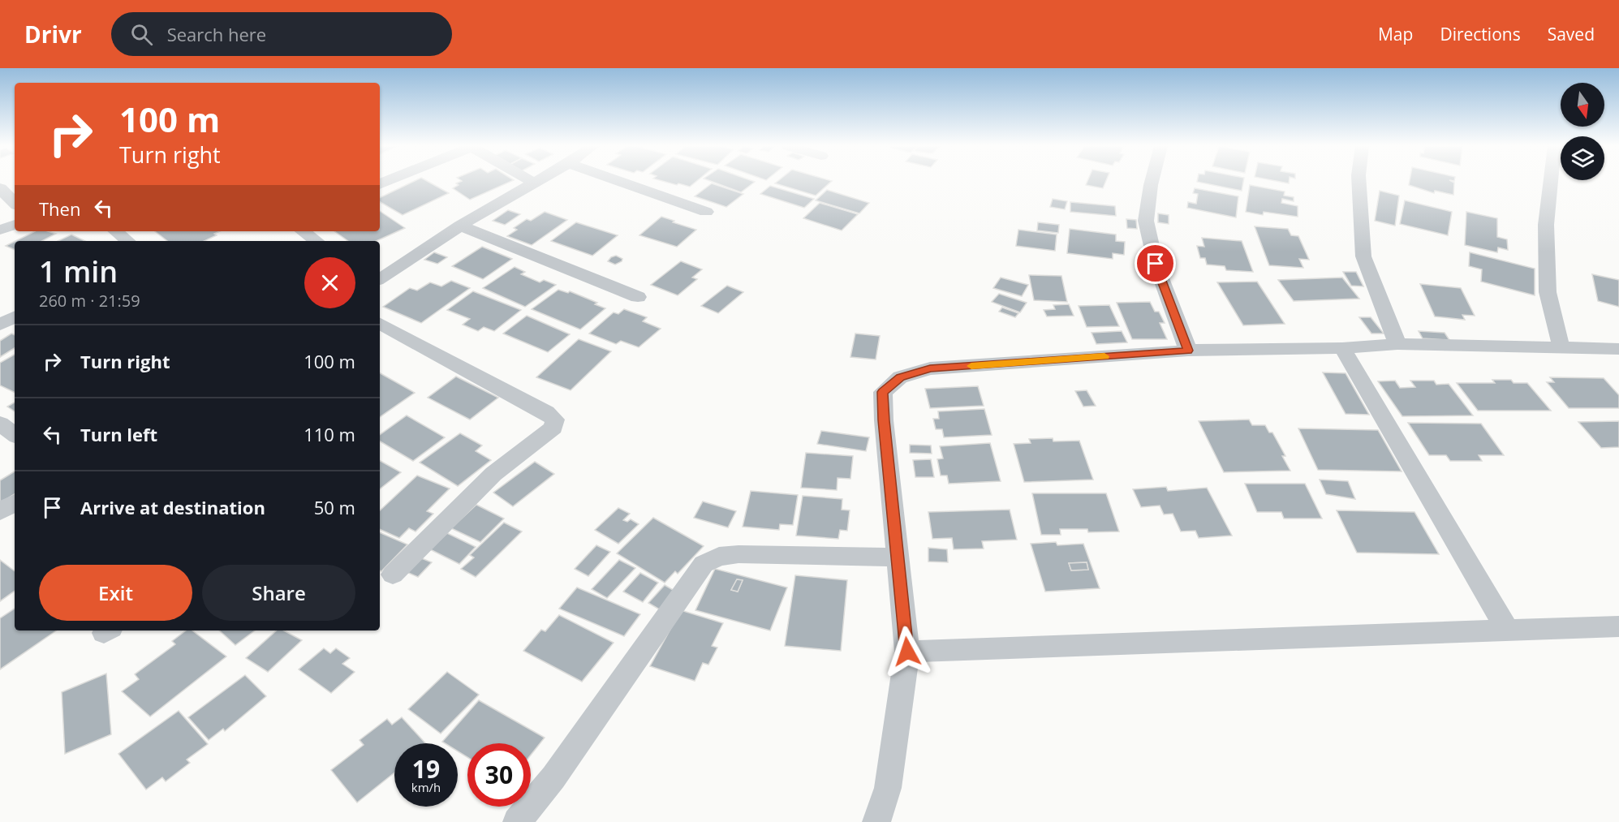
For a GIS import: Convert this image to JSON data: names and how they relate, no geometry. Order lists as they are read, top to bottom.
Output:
{
  "north": "bottom",
  "page": {
    "header": "Drivr",
    "search": "Search here",
    "nav": ["Map", "Directions", "Saved"],
    "turn": ["100 m", "Turn right"],
    "then": "Then",
    "heading": ["1 min", "260 m · 21:59"],
    "list": [
      {
        "name": "Turn right",
        "value": "100 m"
      },
      {
        "name": "Turn left",
        "value": "110 m"
      },
      {
        "name": "Arrive at destination",
        "value": "50 m"
      }
    ],
    "buttons": ["Exit", "Share"],
    "speed": "19 km/h",
    "limit": "30"
  }
}
